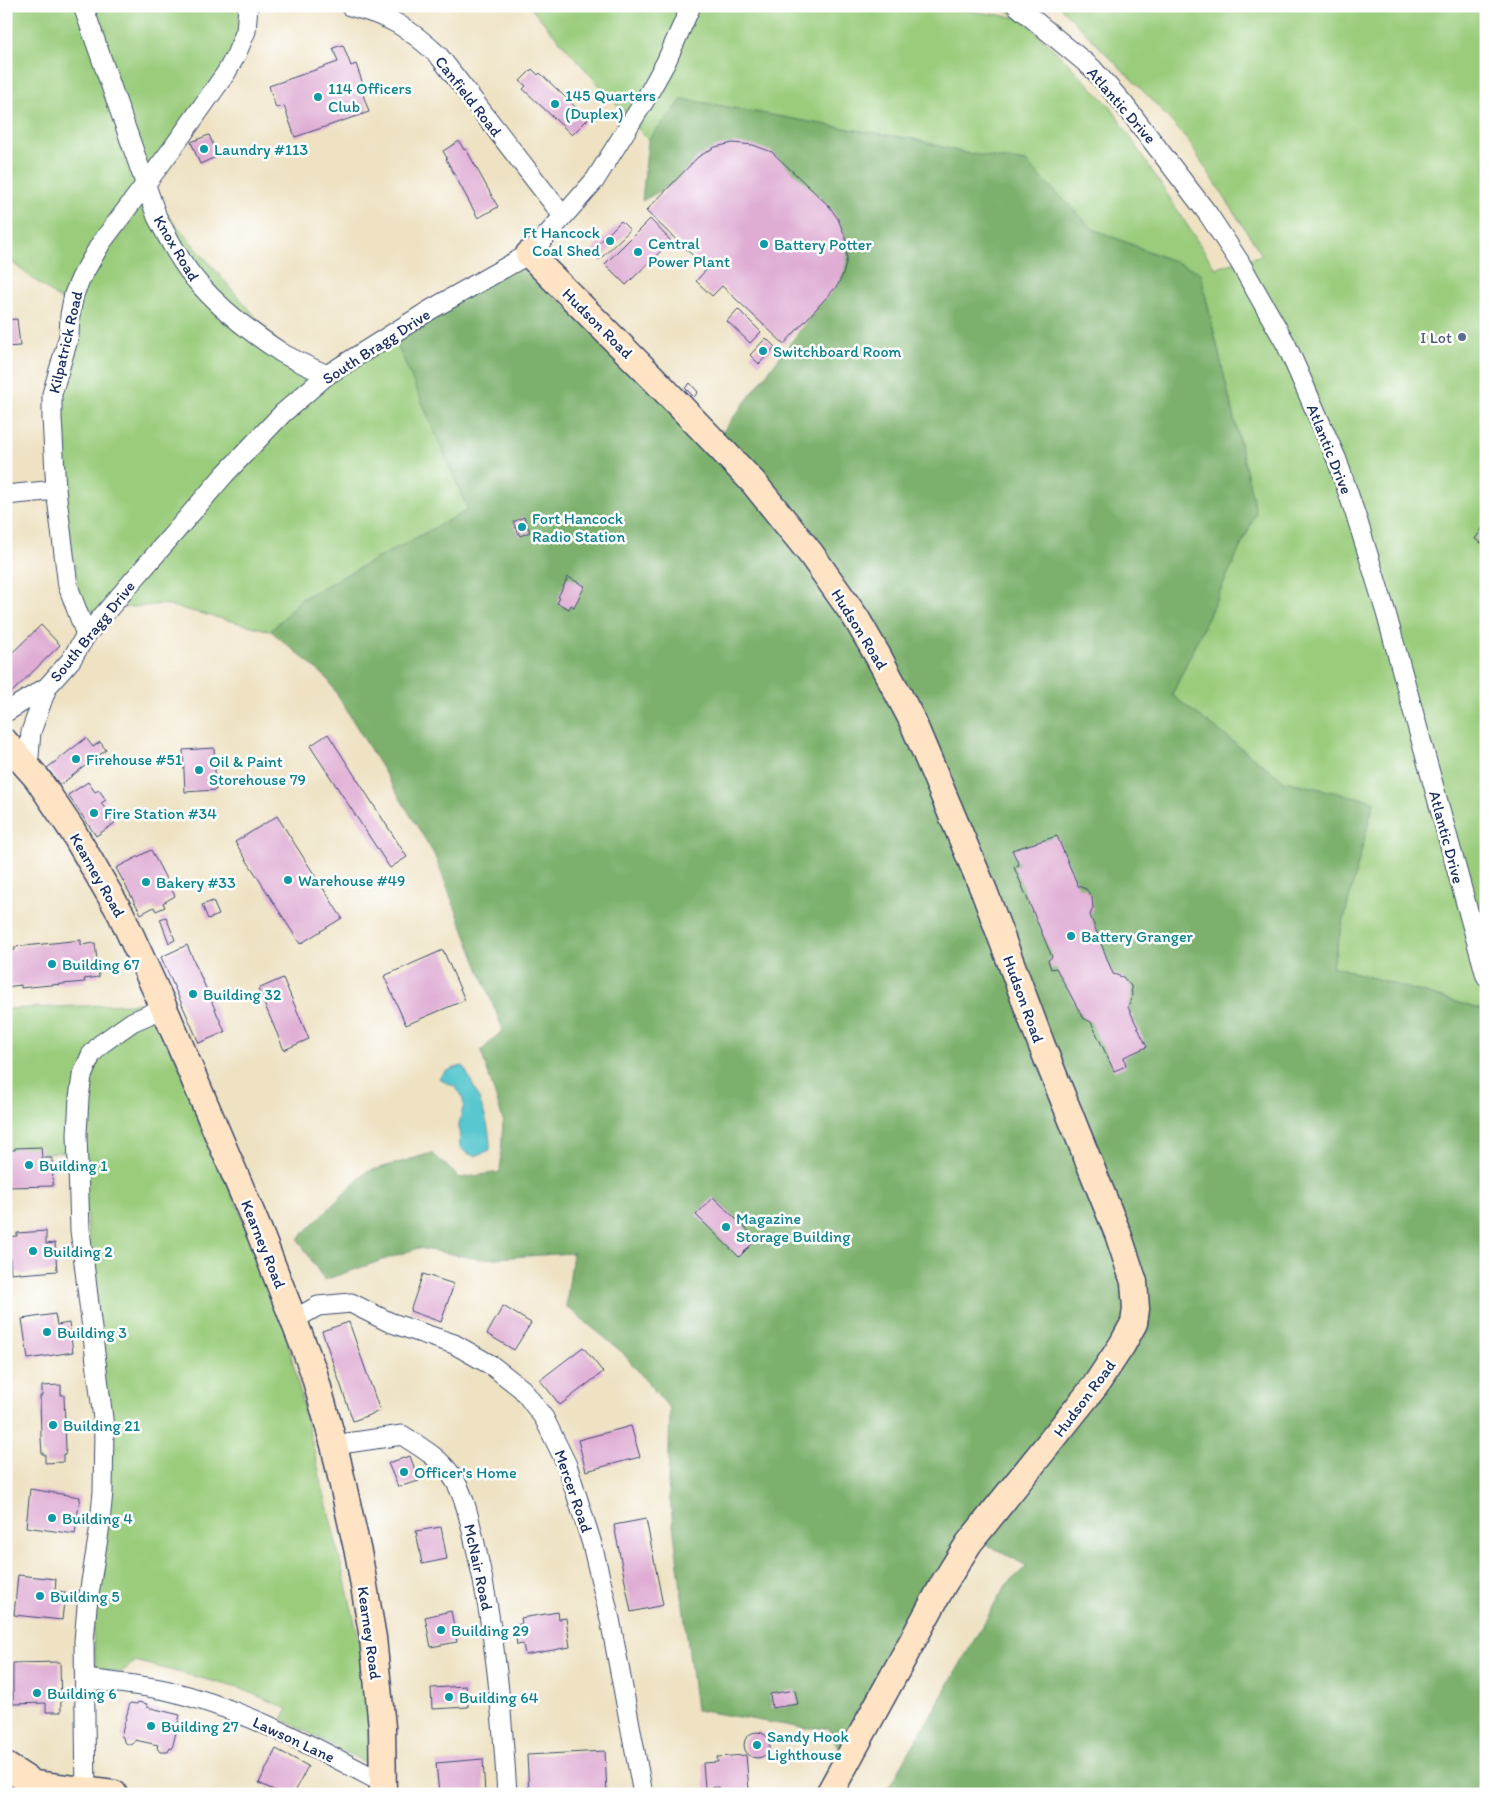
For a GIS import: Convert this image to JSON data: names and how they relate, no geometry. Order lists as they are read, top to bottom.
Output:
{
  "streets": {
    "street": [
      "Canfield Road",
      "Atlantic Drive",
      "Knox Road",
      "Hudson Road",
      "Kilpatrick Road",
      "South Bragg Drive",
      "Kearney Road",
      "Mercer Road",
      "McNair Road",
      "Lawson Lane"
    ]
  },
  "crossings": [
    ["Canfield Road", "South Bragg Drive"],
    ["Knox Road", "Kilpatrick Road"],
    ["Knox Road", "South Bragg Drive"],
    ["Hudson Road", "South Bragg Drive"],
    ["Kilpatrick Road", "South Bragg Drive"],
    ["South Bragg Drive", "Kearney Road"],
    ["Kearney Road", "Mercer Road"],
    ["Kearney Road", "McNair Road"],
    ["Kearney Road", "Lawson Lane"]
  ],
  "places": [
    "114 Officers Club",
    "145 Quarters (Duplex)",
    "Laundry #113",
    "Ft Hancock Coal Shed",
    "Battery Potter",
    "Central Power Plant",
    "I Lot",
    "Switchboard Room",
    "Fort Hancock Radio Station",
    "Firehouse #51",
    "Oil & Paint Storehouse 79",
    "Fire Station #34",
    "Warehouse #49",
    "Bakery #33",
    "Battery Granger",
    "Building 67",
    "Building 32",
    "Building 1",
    "Magazine Storage Building",
    "Building 2",
    "Building 3",
    "Building 21",
    "Officer's Home",
    "Building 4",
    "Building 5",
    "Building 29",
    "Building 6",
    "Building 64",
    "Building 27",
    "Sandy Hook Lighthouse"
  ]
}
